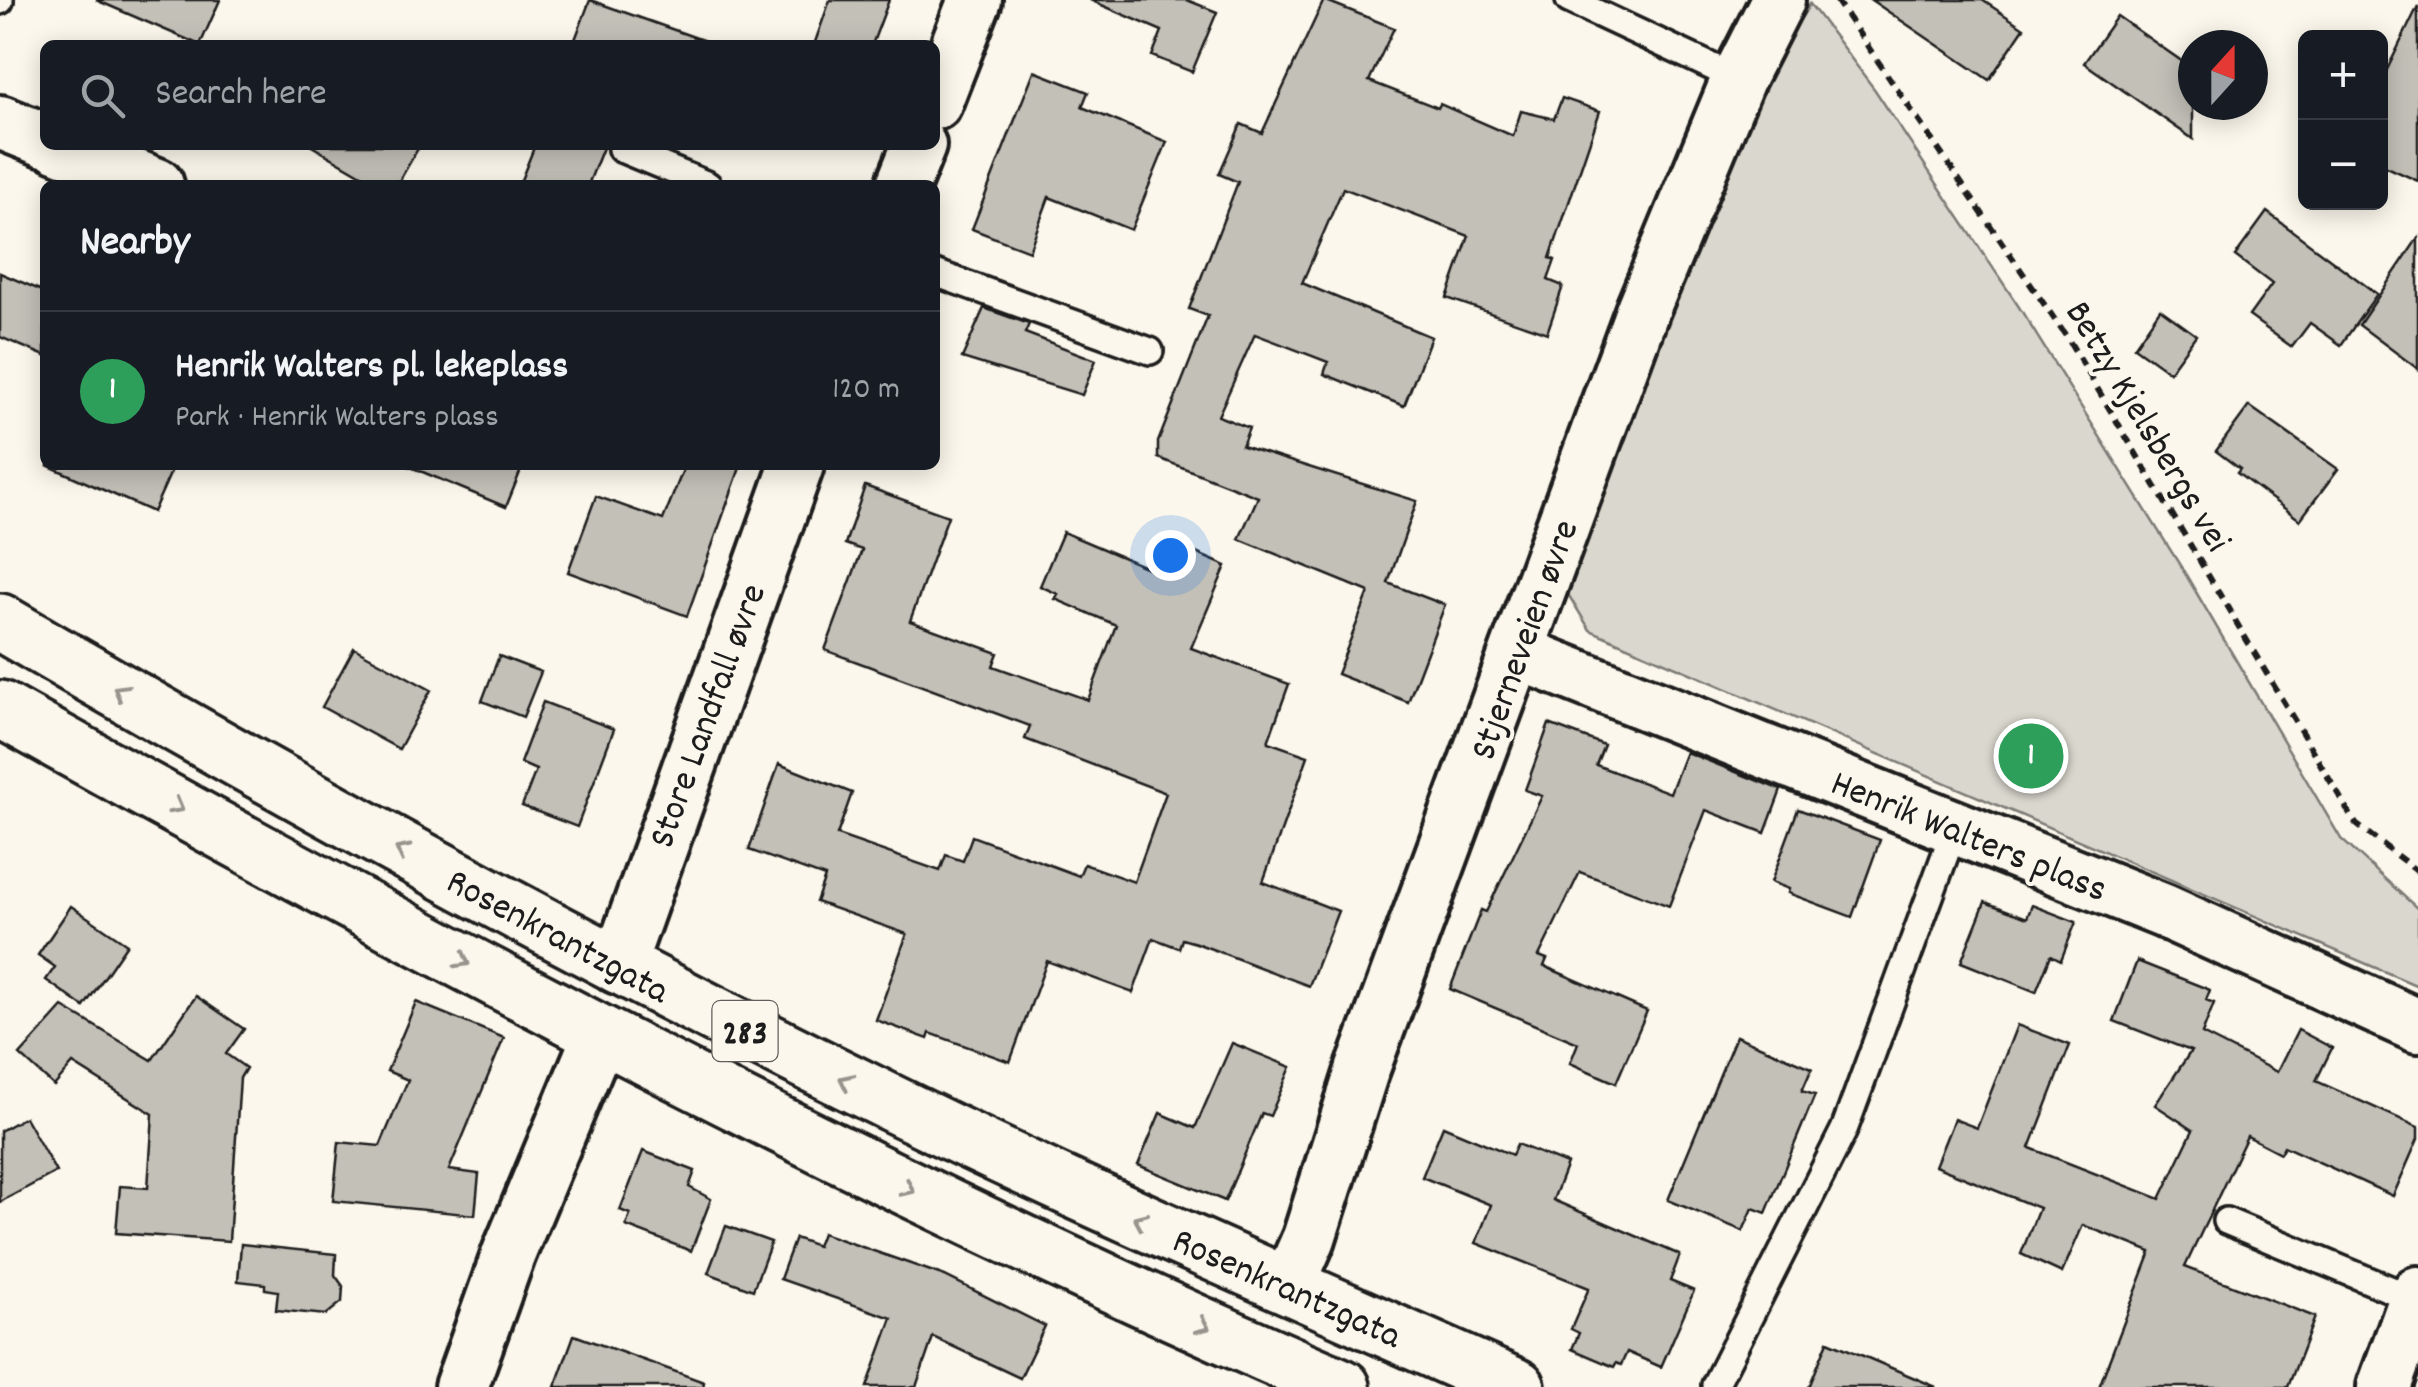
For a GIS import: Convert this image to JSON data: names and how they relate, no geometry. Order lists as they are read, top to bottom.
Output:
{
  "streets": {
    "main road": ["Rosenkrantzgata", "283"],
    "street": ["Stjerneveien øvre", "Store Landfall øvre", "Henrik Walters plass"],
    "path": ["Betzy Kjelsbergs vei"]
  },
  "crossings": [
    ["Stjerneveien øvre", "Henrik Walters plass"],
    ["Stjerneveien øvre", "Rosenkrantzgata"],
    ["Store Landfall øvre", "Rosenkrantzgata"]
  ],
  "north": "top",
  "page": {
    "map_buttons": ["+", "−"],
    "search": "Search here",
    "heading": "Nearby",
    "list": [
      {
        "mark": "1",
        "name": "Henrik Walters pl. lekeplass",
        "note": "Park · Henrik Walters plass",
        "value": "120 m"
      }
    ],
    "pins": "1"
  }
}
